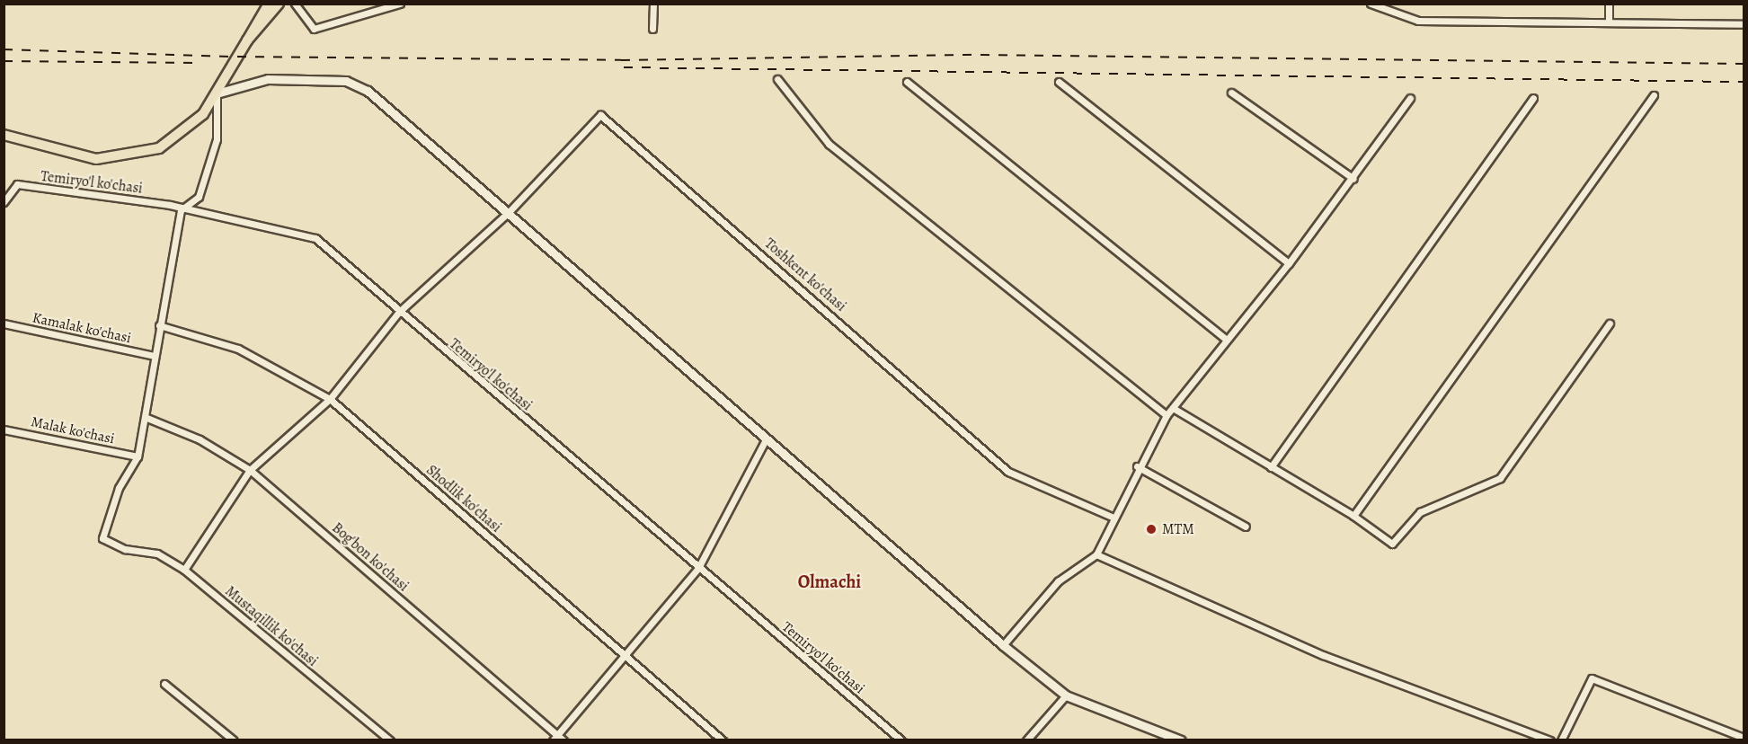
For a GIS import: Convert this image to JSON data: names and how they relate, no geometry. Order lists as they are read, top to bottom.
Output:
{
  "streets": {
    "street": [
      "Temiryo'l ko'chasi",
      "Toshkent ko'chasi",
      "Kamalak ko'chasi",
      "Malak ko'chasi",
      "Shodlik ko'chasi",
      "Bog'bon ko'chasi",
      "Mustaqillik ko'chasi"
    ]
  },
  "crossings": [
    ["Malak ko'chasi", "Mustaqillik ko'chasi"]
  ],
  "districts": ["Olmachi"],
  "places": ["MTM"]
}
